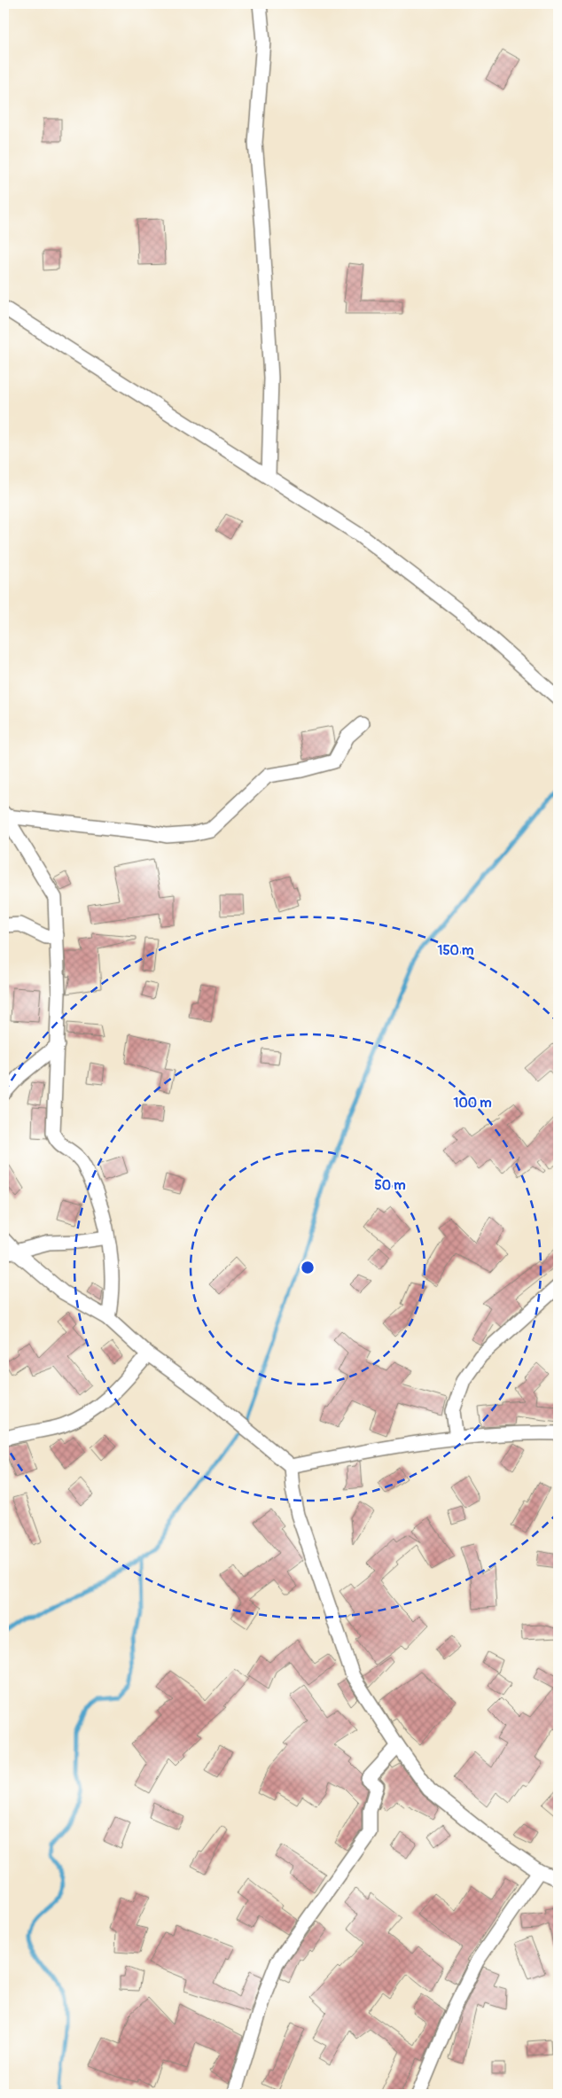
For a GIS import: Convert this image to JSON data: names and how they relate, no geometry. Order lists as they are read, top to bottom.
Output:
{
  "rings": ["150 m", "100 m", "50 m"]
}
